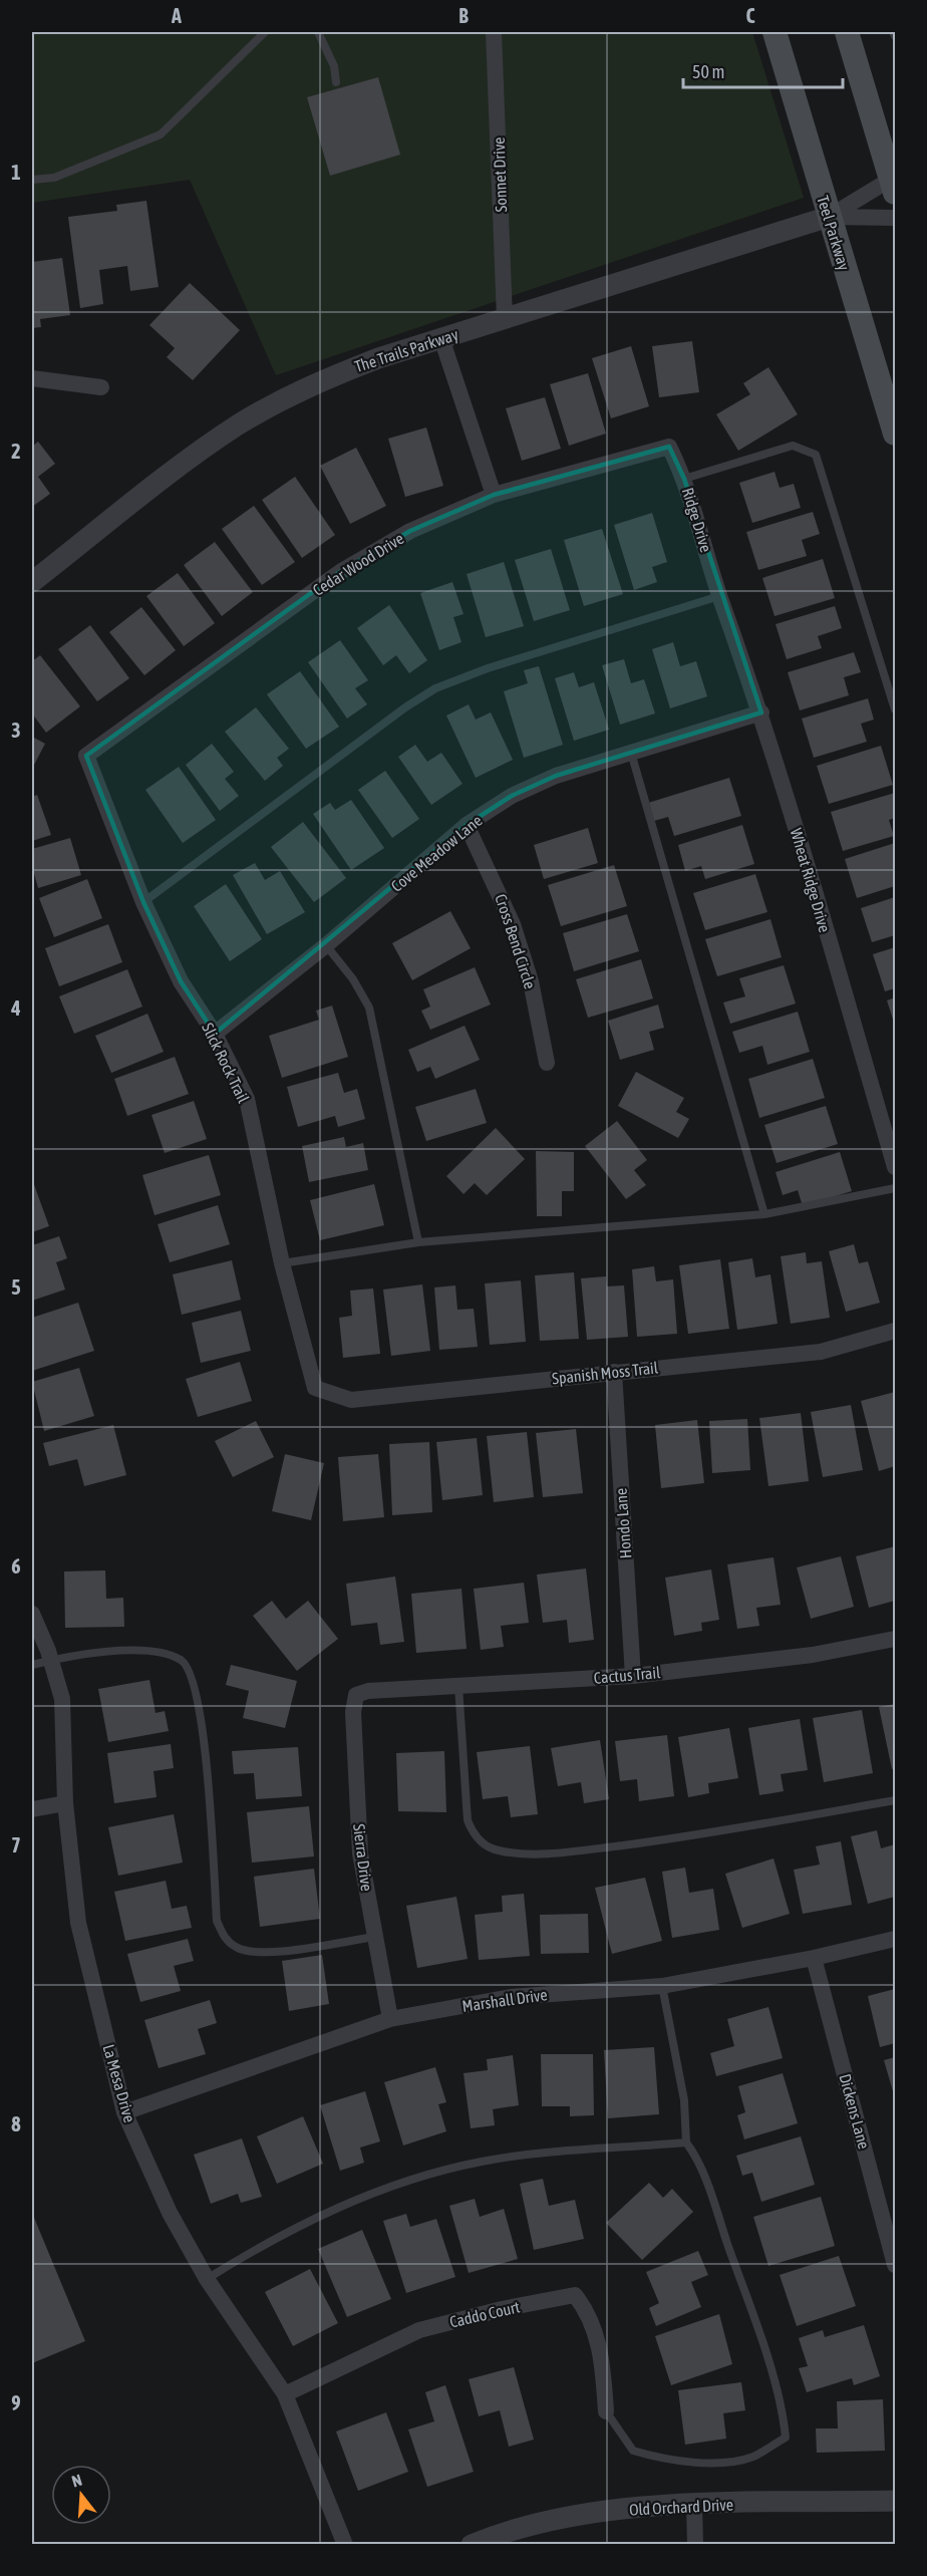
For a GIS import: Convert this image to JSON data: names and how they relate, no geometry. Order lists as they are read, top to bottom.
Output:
{
  "streets": {
    "main road": ["Teel Parkway"],
    "street": [
      "Sonnet Drive",
      "The Trails Parkway",
      "Ridge Drive",
      "Cedar Wood Drive",
      "Cove Meadow Lane",
      "Wheat Ridge Drive",
      "Cross Bend Circle",
      "Slick Rock Trail",
      "Spanish Moss Trail",
      "Hondo Lane",
      "Cactus Trail",
      "Sierra Drive",
      "Marshall Drive",
      "La Mesa Drive",
      "Dickens Lane",
      "Caddo Court",
      "Old Orchard Drive"
    ]
  },
  "crossings": [
    ["Sonnet Drive", "The Trails Parkway"],
    ["Teel Parkway", "The Trails Parkway"],
    ["Ridge Drive", "Cedar Wood Drive"],
    ["Ridge Drive", "Wheat Ridge Drive"],
    ["Cedar Wood Drive", "Slick Rock Trail"],
    ["Cove Meadow Lane", "Wheat Ridge Drive"],
    ["Cove Meadow Lane", "Cross Bend Circle"],
    ["Cove Meadow Lane", "Slick Rock Trail"],
    ["Slick Rock Trail", "Spanish Moss Trail"],
    ["Spanish Moss Trail", "Hondo Lane"],
    ["Hondo Lane", "Cactus Trail"],
    ["Cactus Trail", "Sierra Drive"],
    ["Sierra Drive", "Marshall Drive"],
    ["Marshall Drive", "La Mesa Drive"],
    ["Marshall Drive", "Dickens Lane"],
    ["La Mesa Drive", "Caddo Court"]
  ],
  "scale_bar": "50 m",
  "north": "top",
  "grid": {
    "columns": ["A", "B", "C"],
    "rows": [
      "1",
      "2",
      "3",
      "4",
      "5",
      "6",
      "7",
      "8",
      "9"
    ]
  }
}
